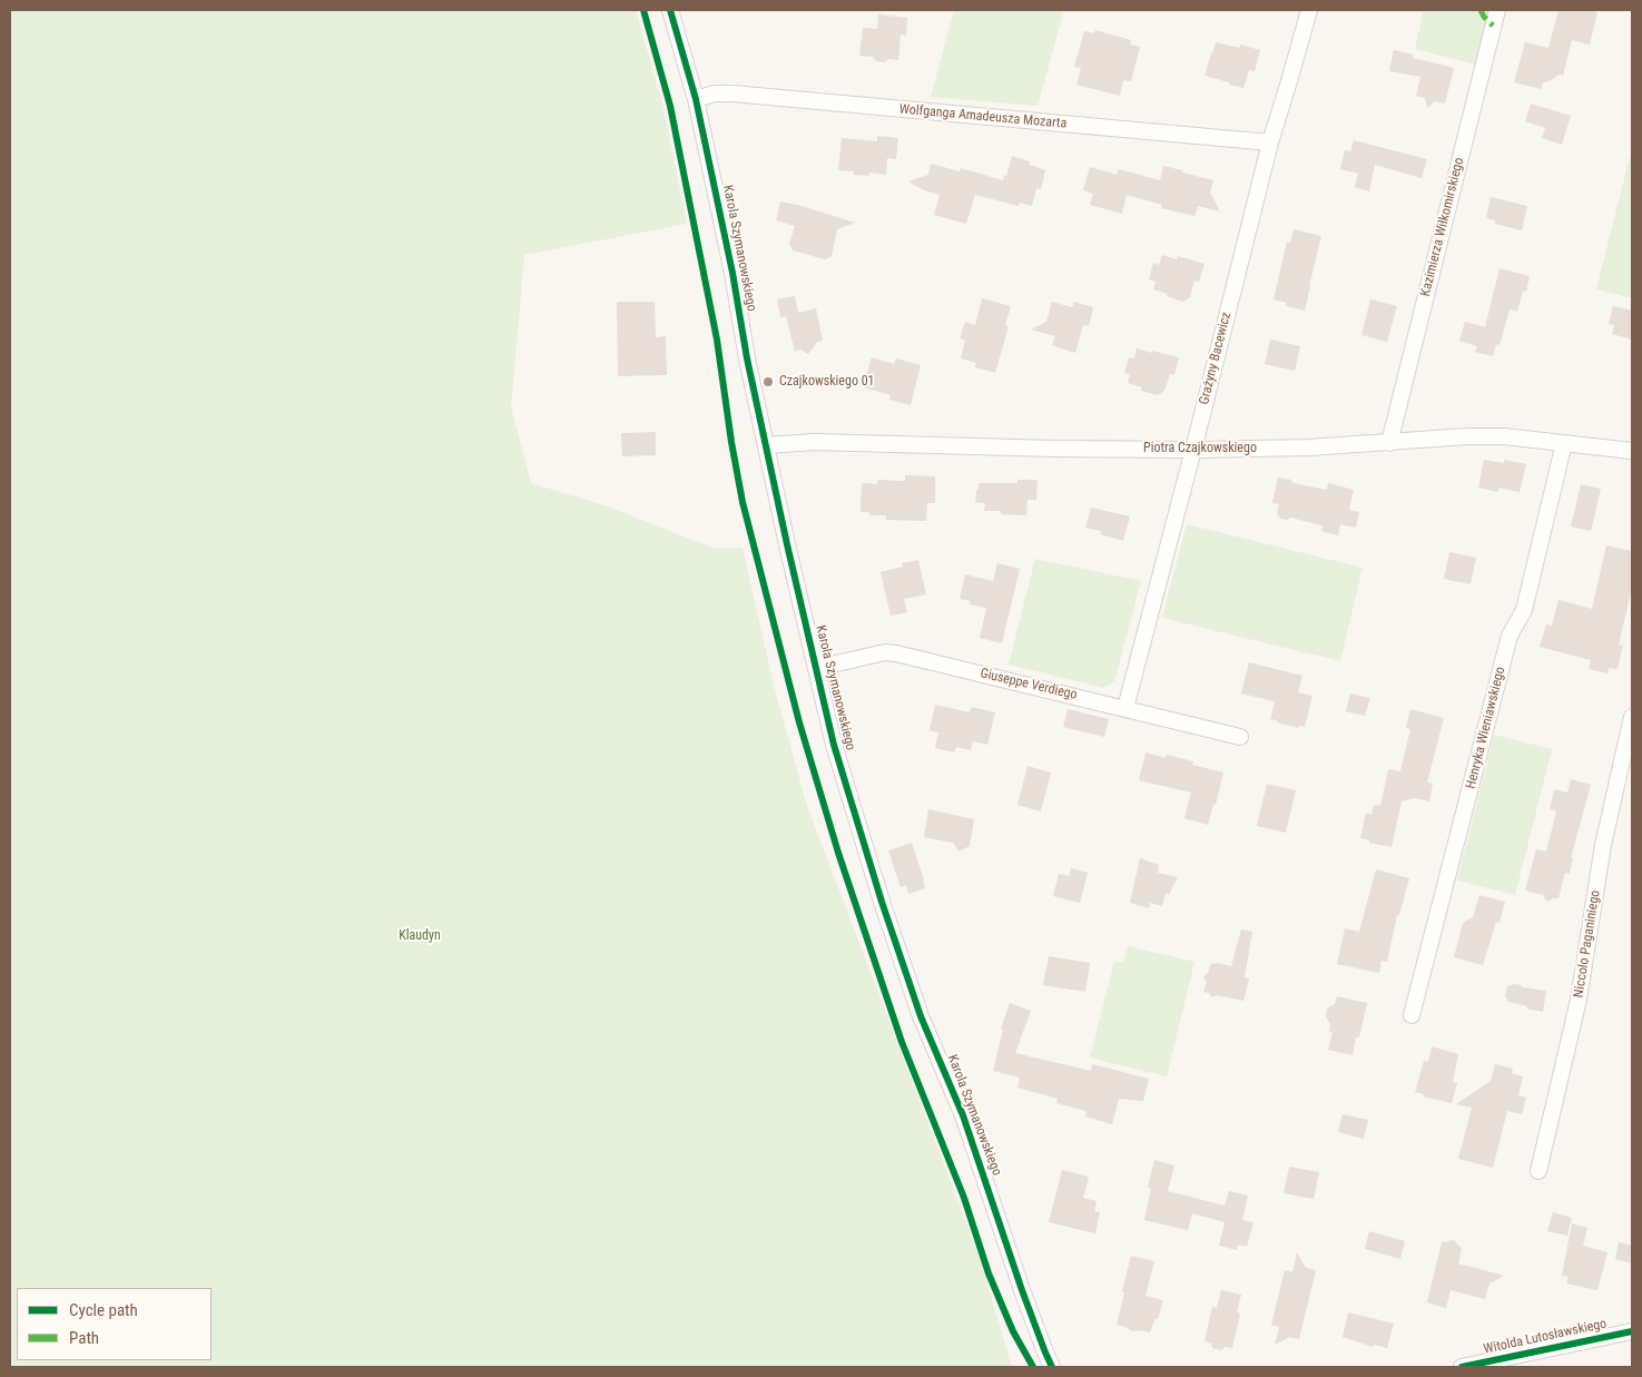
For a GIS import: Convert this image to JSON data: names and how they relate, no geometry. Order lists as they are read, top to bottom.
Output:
{
  "streets": {
    "street": [
      "Wolfganga Amadeusza Mozarta",
      "Kazimierza Wiłkomirskiego",
      "Karola Szymanowskiego",
      "Grażyny Bacewicz",
      "Piotra Czajkowskiego",
      "Giuseppe Verdiego",
      "Henryka Wieniawskiego",
      "Niccolo Paganiniego",
      "Witolda Lutosławskiego"
    ]
  },
  "crossings": [
    ["Wolfganga Amadeusza Mozarta", "Karola Szymanowskiego"],
    ["Wolfganga Amadeusza Mozarta", "Grażyny Bacewicz"],
    ["Kazimierza Wiłkomirskiego", "Piotra Czajkowskiego"],
    ["Karola Szymanowskiego", "Piotra Czajkowskiego"],
    ["Karola Szymanowskiego", "Giuseppe Verdiego"],
    ["Grażyny Bacewicz", "Piotra Czajkowskiego"],
    ["Grażyny Bacewicz", "Giuseppe Verdiego"],
    ["Piotra Czajkowskiego", "Henryka Wieniawskiego"]
  ],
  "parks": ["Klaudyn"],
  "places": ["Czajkowskiego 01"],
  "legend": ["Cycle path", "Path"]
}
